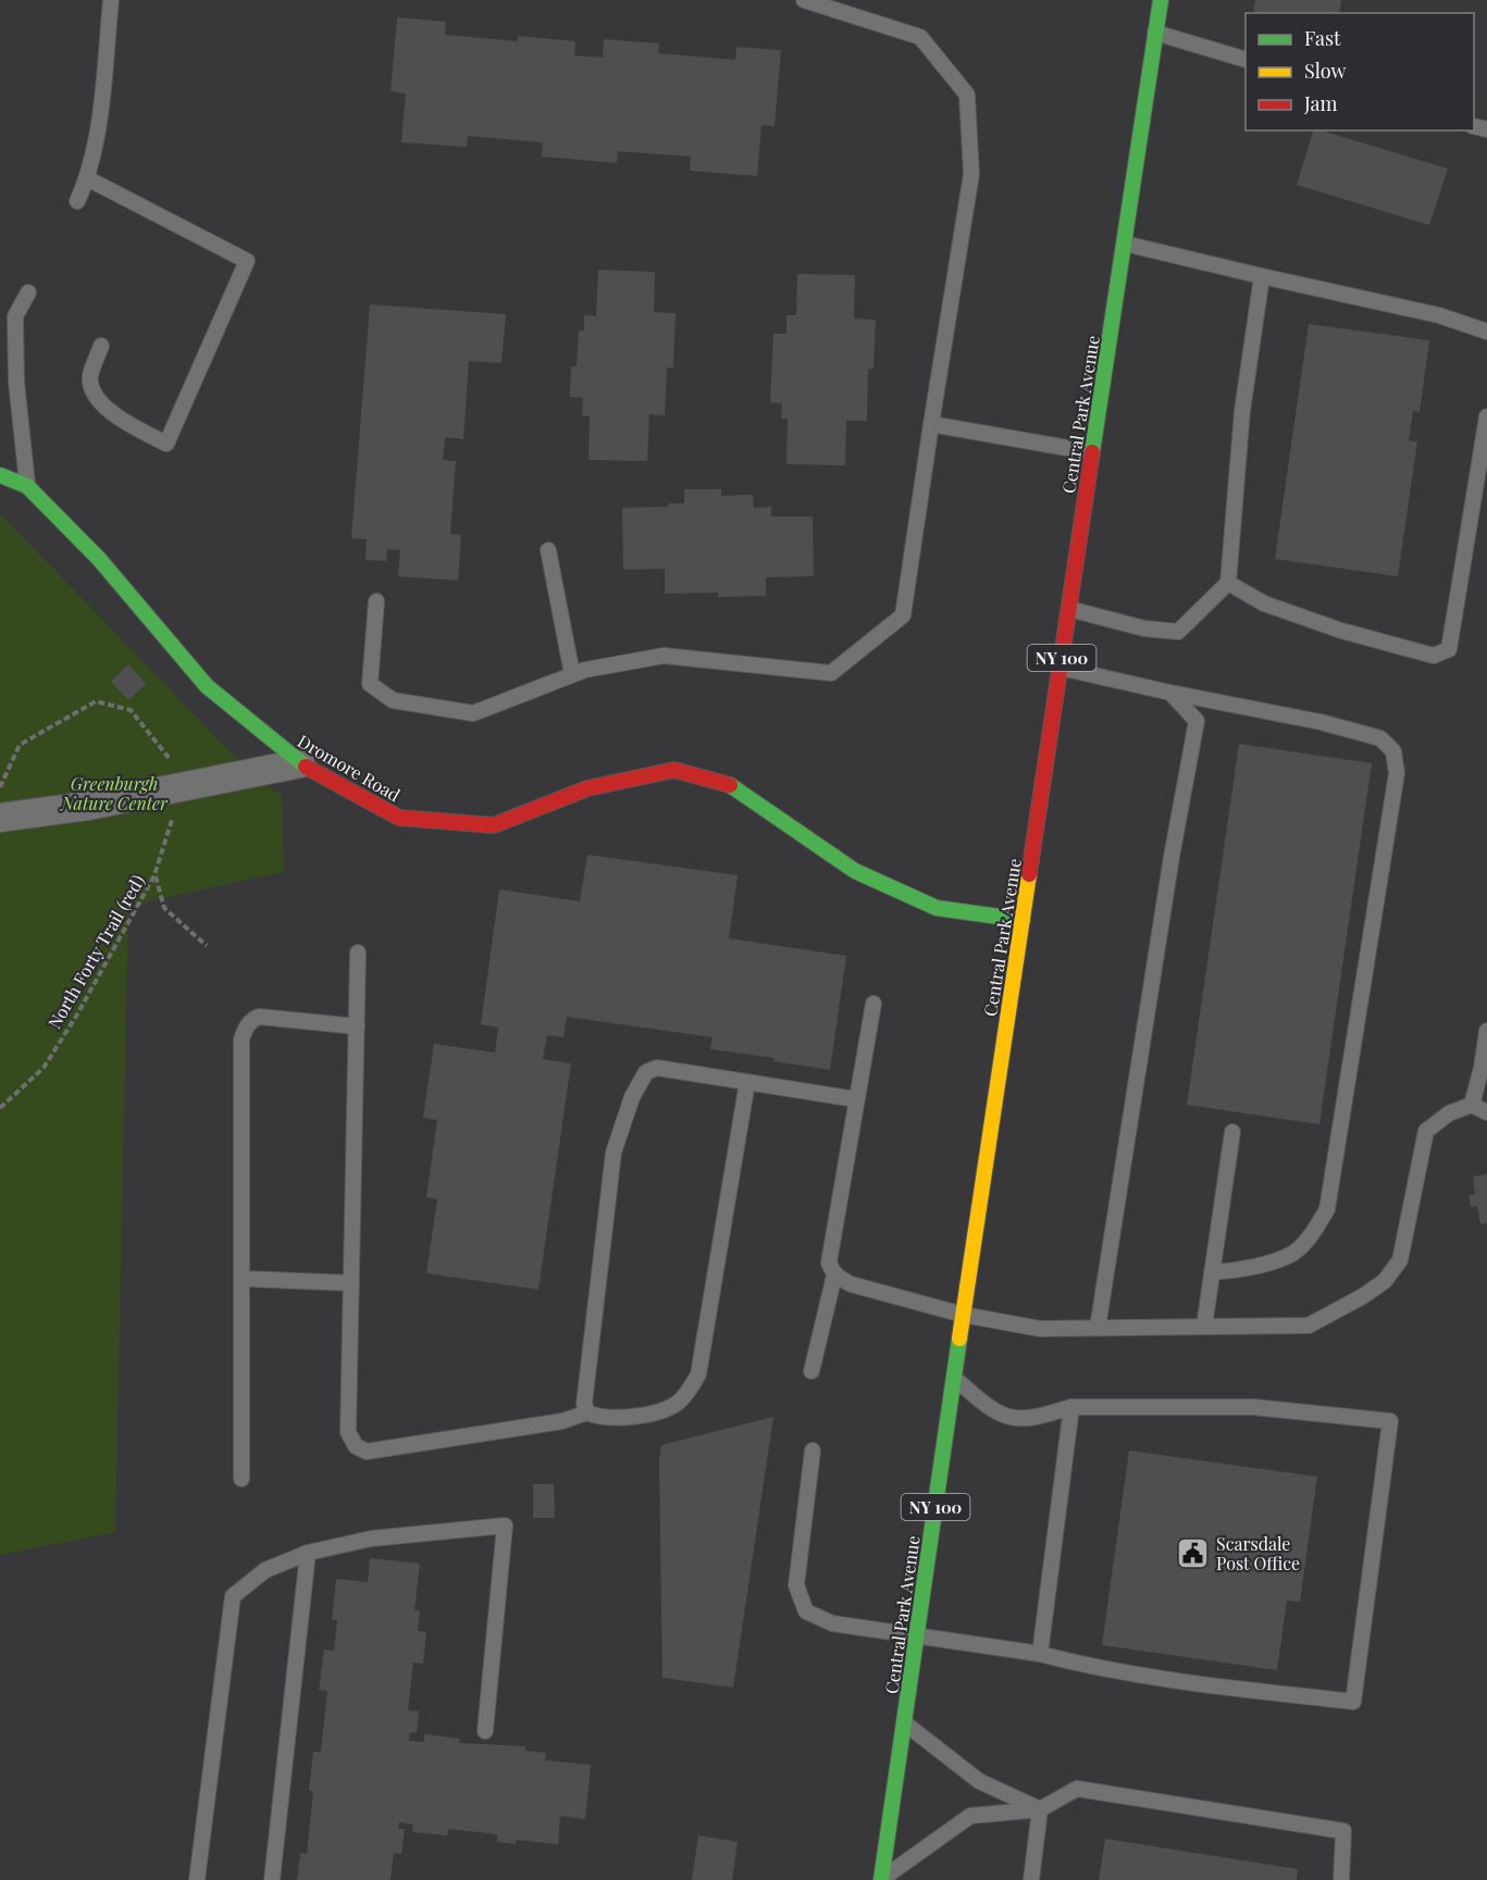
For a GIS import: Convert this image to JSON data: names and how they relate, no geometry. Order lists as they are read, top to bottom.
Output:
{
  "streets": {
    "main road": ["Central Park Avenue", "NY 100", "Dromore Road"],
    "path": ["North Forty Trail (red)"]
  },
  "crossings": [
    ["Central Park Avenue", "Dromore Road"]
  ],
  "parks": ["Greenburgh Nature Center"],
  "places": {
    "public building": ["Scarsdale Post Office"]
  },
  "legend": ["Fast", "Slow", "Jam"]
}
